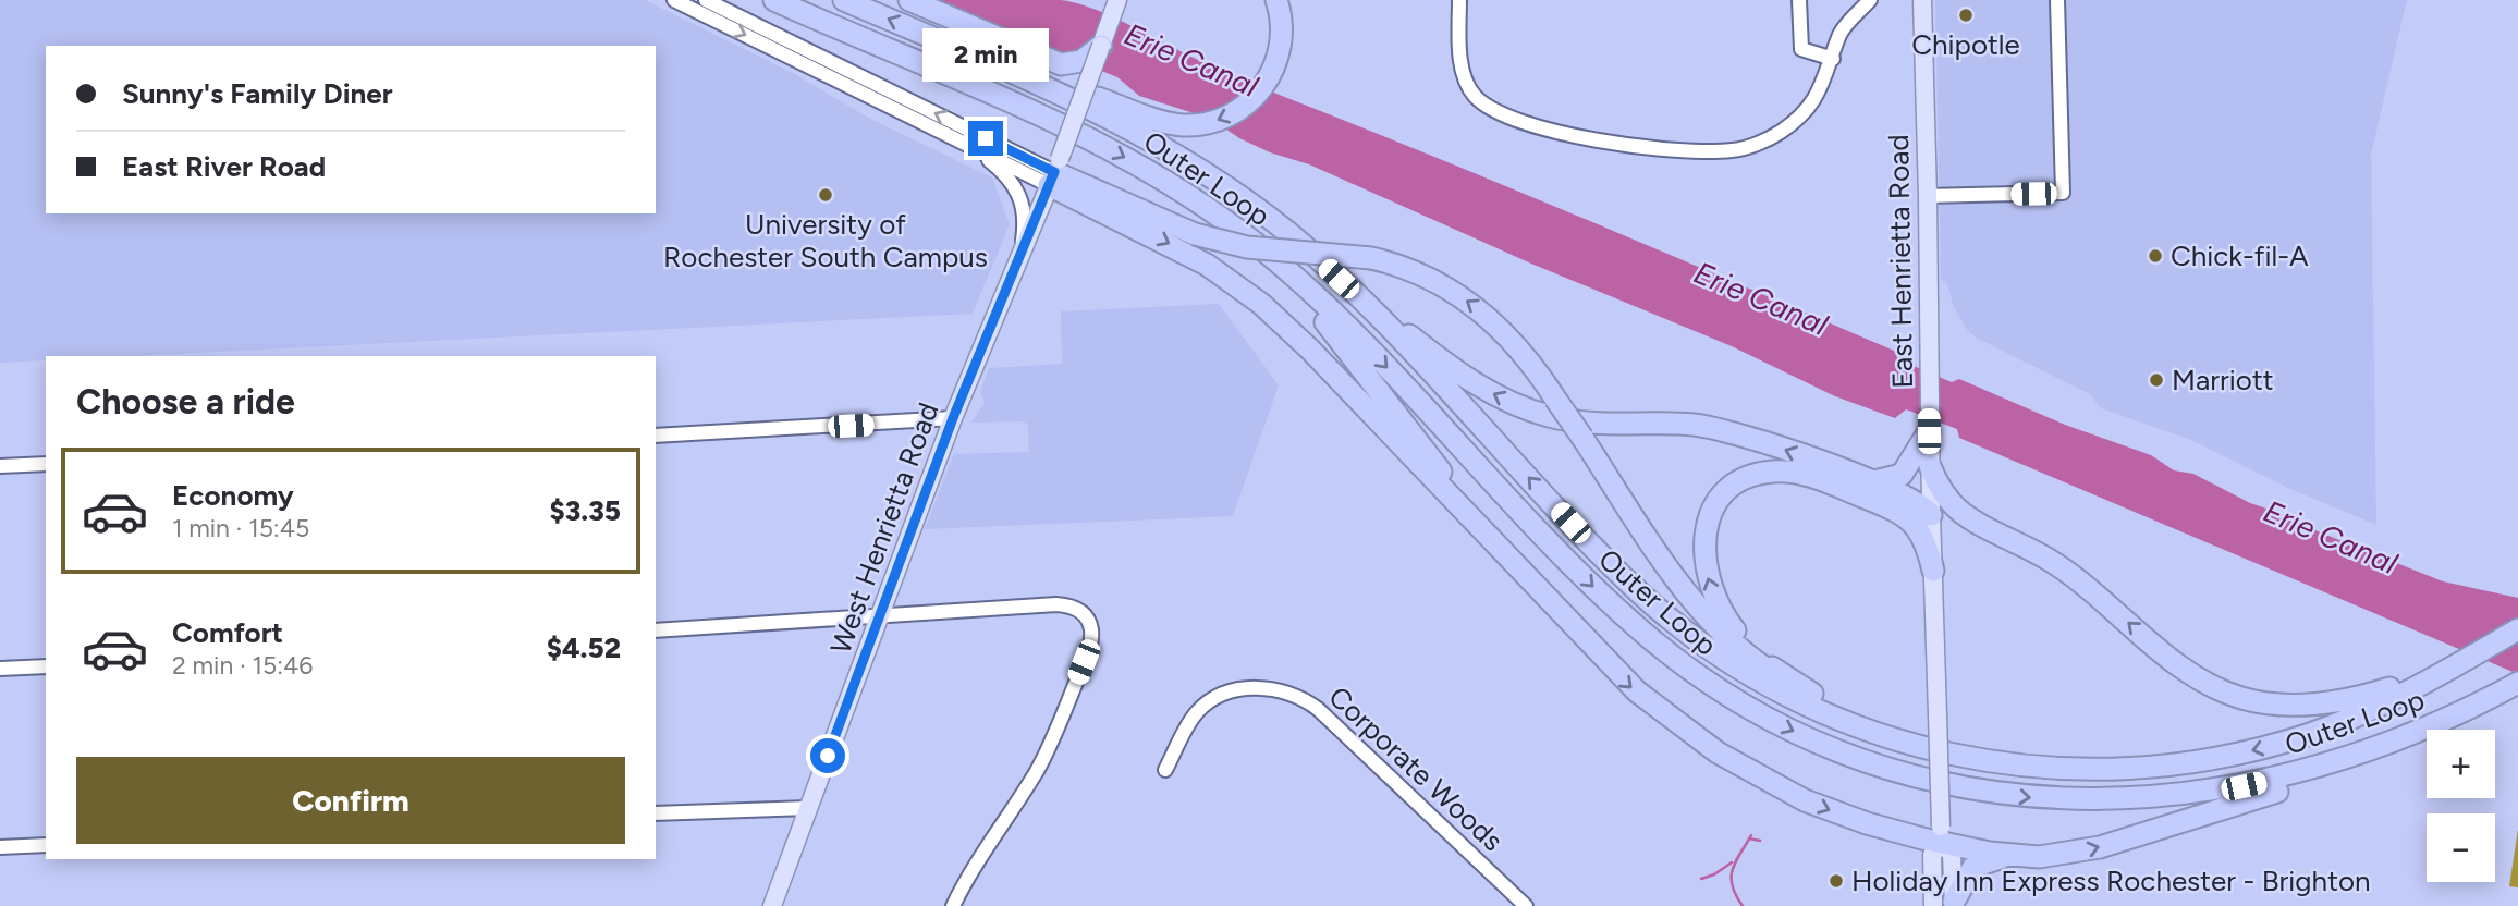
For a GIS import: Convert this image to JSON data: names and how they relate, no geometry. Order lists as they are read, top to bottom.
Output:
{
  "streets": {
    "highway": ["Outer Loop"],
    "main road": ["East Henrietta Road", "West Henrietta Road"],
    "street": ["Corporate Woods"]
  },
  "water": ["Erie Canal"],
  "places": [
    "Chipotle",
    "University of Rochester South Campus",
    "Chick-fil-A",
    "Marriott",
    "Holiday Inn Express Rochester - Brighton"
  ],
  "page": {
    "bubble": "2 min",
    "banner": ["Sunny's Family Diner", "East River Road"],
    "heading": "Choose a ride",
    "list": [
      {
        "name": "Economy",
        "note": "1 min · 15:45",
        "value": "$3.35"
      },
      {
        "name": "Comfort",
        "note": "2 min · 15:46",
        "value": "$4.52"
      }
    ],
    "map_buttons": ["+", "−"],
    "buttons": "Confirm"
  }
}
